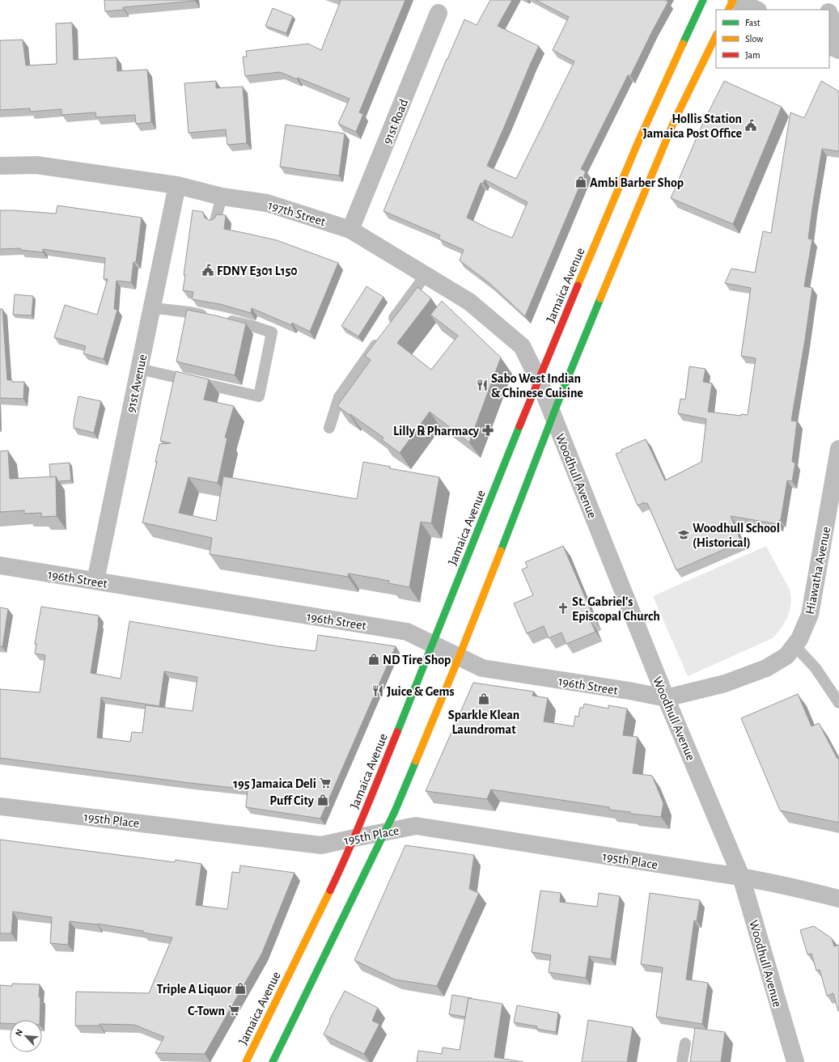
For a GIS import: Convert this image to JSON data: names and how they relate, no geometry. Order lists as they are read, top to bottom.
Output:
{
  "streets": {
    "main road": ["Jamaica Avenue"],
    "street": [
      "91st Road",
      "197th Street",
      "91st Avenue",
      "Woodhull Avenue",
      "Hiawatha Avenue",
      "196th Street",
      "195th Place"
    ]
  },
  "crossings": [
    ["91st Road", "197th Street"],
    ["197th Street", "Jamaica Avenue"],
    ["197th Street", "91st Avenue"],
    ["197th Street", "Woodhull Avenue"],
    ["Jamaica Avenue", "Woodhull Avenue"],
    ["Jamaica Avenue", "196th Street"],
    ["Jamaica Avenue", "195th Place"],
    ["91st Avenue", "196th Street"],
    ["Woodhull Avenue", "Hiawatha Avenue"],
    ["Woodhull Avenue", "196th Street"],
    ["Woodhull Avenue", "195th Place"],
    ["Hiawatha Avenue", "196th Street"]
  ],
  "places": {
    "public building": ["Hollis Station Jamaica Post Office", "FDNY E301 L150"],
    "shop": [
      "Ambi Barber Shop",
      "ND Tire Shop",
      "Sparkle Klean Laundromat",
      "Puff City",
      "Triple A Liquor"
    ],
    "restaurant": ["Sabo West Indian & Chinese Cuisine", "Juice & Gems"],
    "pharmacy": ["Lilly ℞ Pharmacy"],
    "school or university": ["Woodhull School (Historical)"],
    "church": ["St. Gabriel's Episcopal Church"],
    "supermarket": ["195 Jamaica Deli", "C-Town"]
  },
  "legend": ["Fast", "Slow", "Jam"],
  "north": "top left"
}
